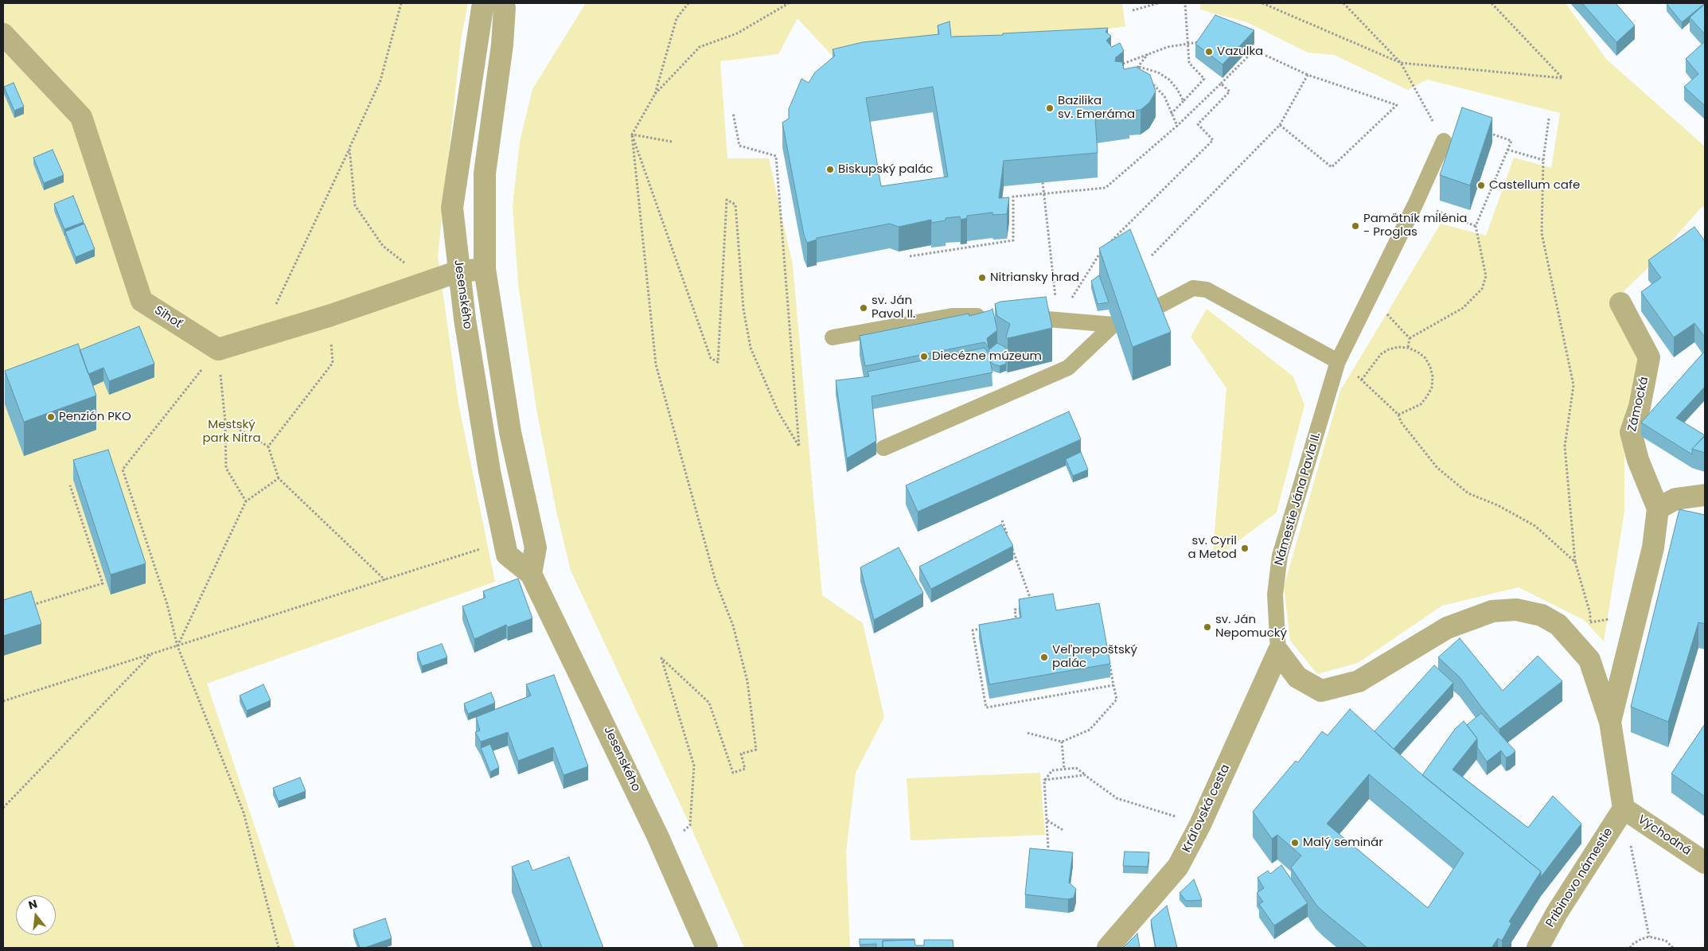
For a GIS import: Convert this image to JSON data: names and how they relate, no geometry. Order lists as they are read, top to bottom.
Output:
{
  "streets": {
    "street": [
      "Jesenského",
      "Sihoť",
      "Zámocká",
      "Kráľovská cesta",
      "Východná",
      "Pribinovo námestie"
    ],
    "lane": ["Námestie Jána Pavla II."]
  },
  "crossings": [
    ["Námestie Jána Pavla II.", "Kráľovská cesta"],
    ["Východná", "Pribinovo námestie"]
  ],
  "parks": ["Mestský park Nitra"],
  "places": [
    "Vazulka",
    "Bazilika sv. Emeráma",
    "Biskupský palác",
    "Castellum cafe",
    "Pamätník milénia - Proglas",
    "Nitriansky hrad",
    "sv. Ján Pavol II.",
    "Diecézne múzeum",
    "Penzión PKO",
    "sv. Cyril a Metod",
    "sv. Ján Nepomucký",
    "Veľprepoštský palác",
    "Malý seminár"
  ],
  "north": "top"
}
